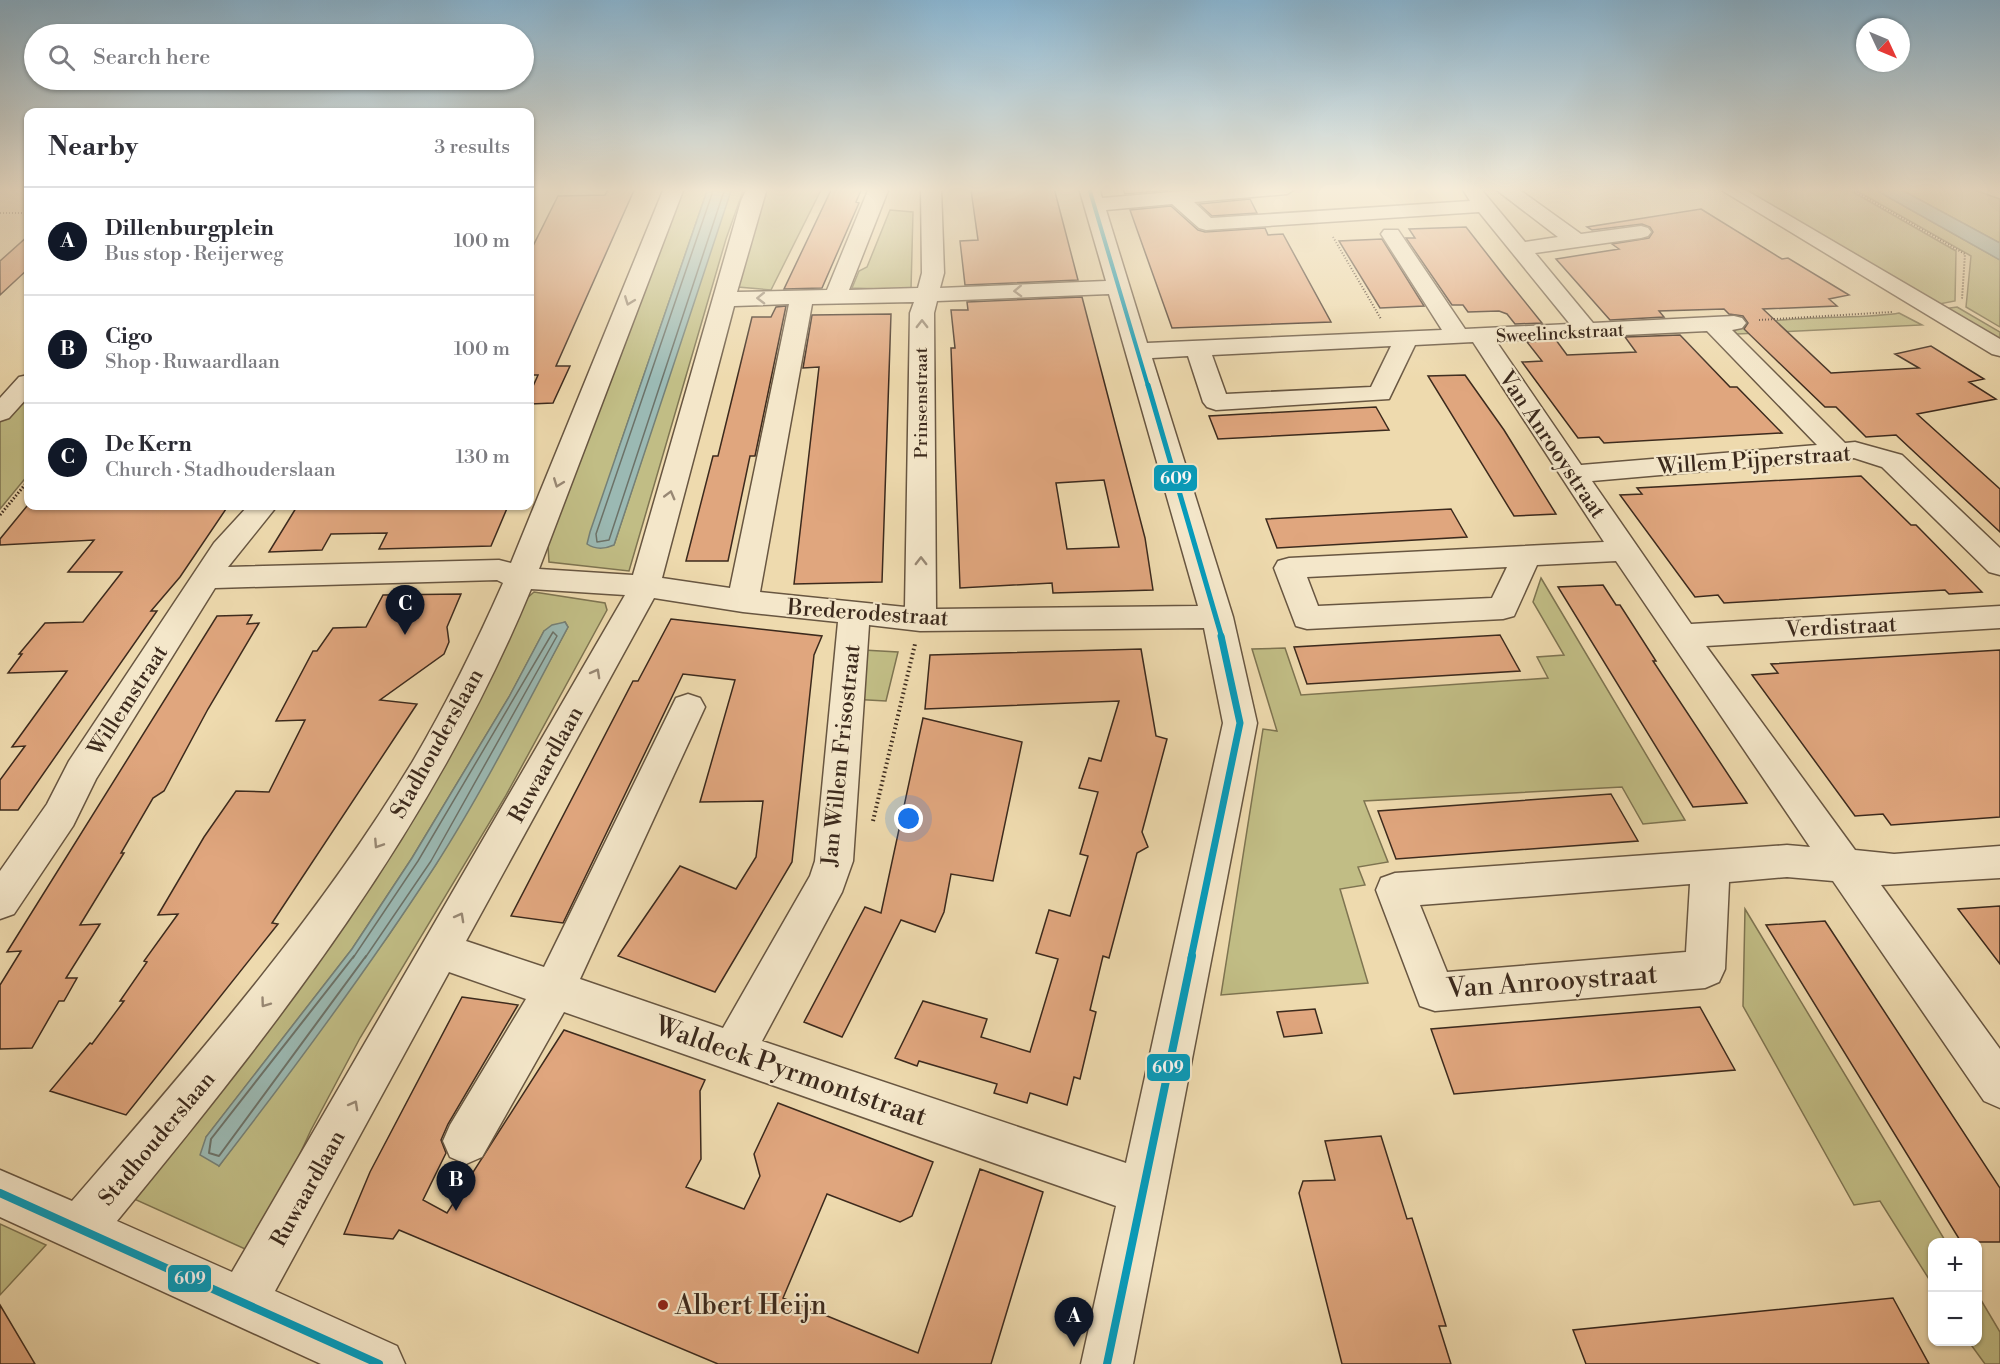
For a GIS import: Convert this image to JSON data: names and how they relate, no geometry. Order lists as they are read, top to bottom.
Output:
{
  "streets": {
    "street": [
      "Sweelinckstraat",
      "Prinsenstraat",
      "Van Anrooystraat",
      "Willem Pijperstraat",
      "Brederodestraat",
      "Verdistraat",
      "Willemstraat",
      "Stadhouderslaan",
      "Jan Willem Frisostraat",
      "Ruwaardlaan",
      "Waldeck Pyrmontstraat"
    ]
  },
  "crossings": [
    ["Sweelinckstraat", "Van Anrooystraat"],
    ["Prinsenstraat", "Brederodestraat"],
    ["Van Anrooystraat", "Willem Pijperstraat"],
    ["Van Anrooystraat", "Verdistraat"],
    ["Brederodestraat", "Willemstraat"],
    ["Brederodestraat", "Stadhouderslaan"],
    ["Brederodestraat", "Jan Willem Frisostraat"],
    ["Brederodestraat", "Ruwaardlaan"],
    ["Jan Willem Frisostraat", "Waldeck Pyrmontstraat"],
    ["Ruwaardlaan", "Waldeck Pyrmontstraat"]
  ],
  "places": ["Albert Heijn"],
  "lines": ["transit line 609"],
  "north": "bottom right",
  "page": {
    "search": "Search here",
    "heading": ["Nearby", "3 results"],
    "list": [
      {
        "mark": "A",
        "name": "Dillenburgplein",
        "note": "Bus stop · Reijerweg",
        "value": "100 m"
      },
      {
        "mark": "B",
        "name": "Cigo",
        "note": "Shop · Ruwaardlaan",
        "value": "100 m"
      },
      {
        "mark": "C",
        "name": "De Kern",
        "note": "Church · Stadhouderslaan",
        "value": "130 m"
      }
    ],
    "pins": ["C", "B", "A"],
    "map_buttons": ["+", "−"]
  }
}
